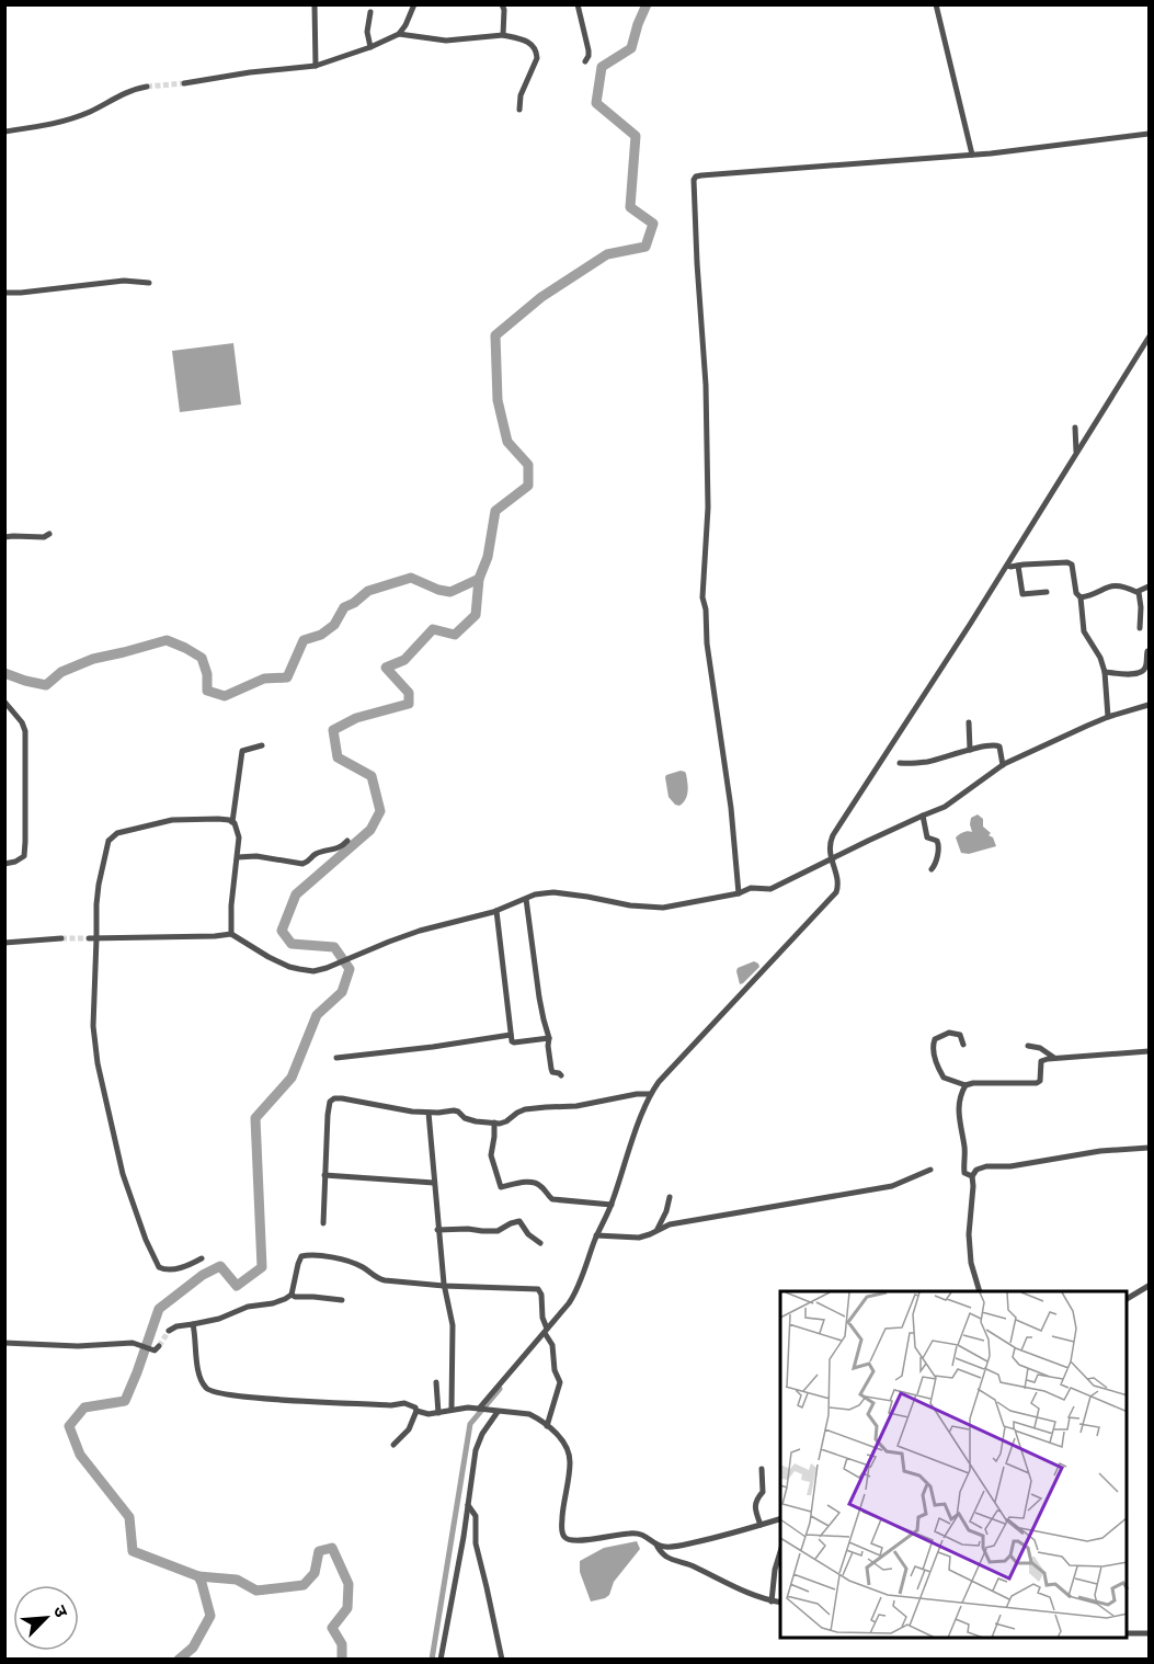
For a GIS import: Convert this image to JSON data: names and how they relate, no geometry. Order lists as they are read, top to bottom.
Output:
{
  "north": "top right"
}
